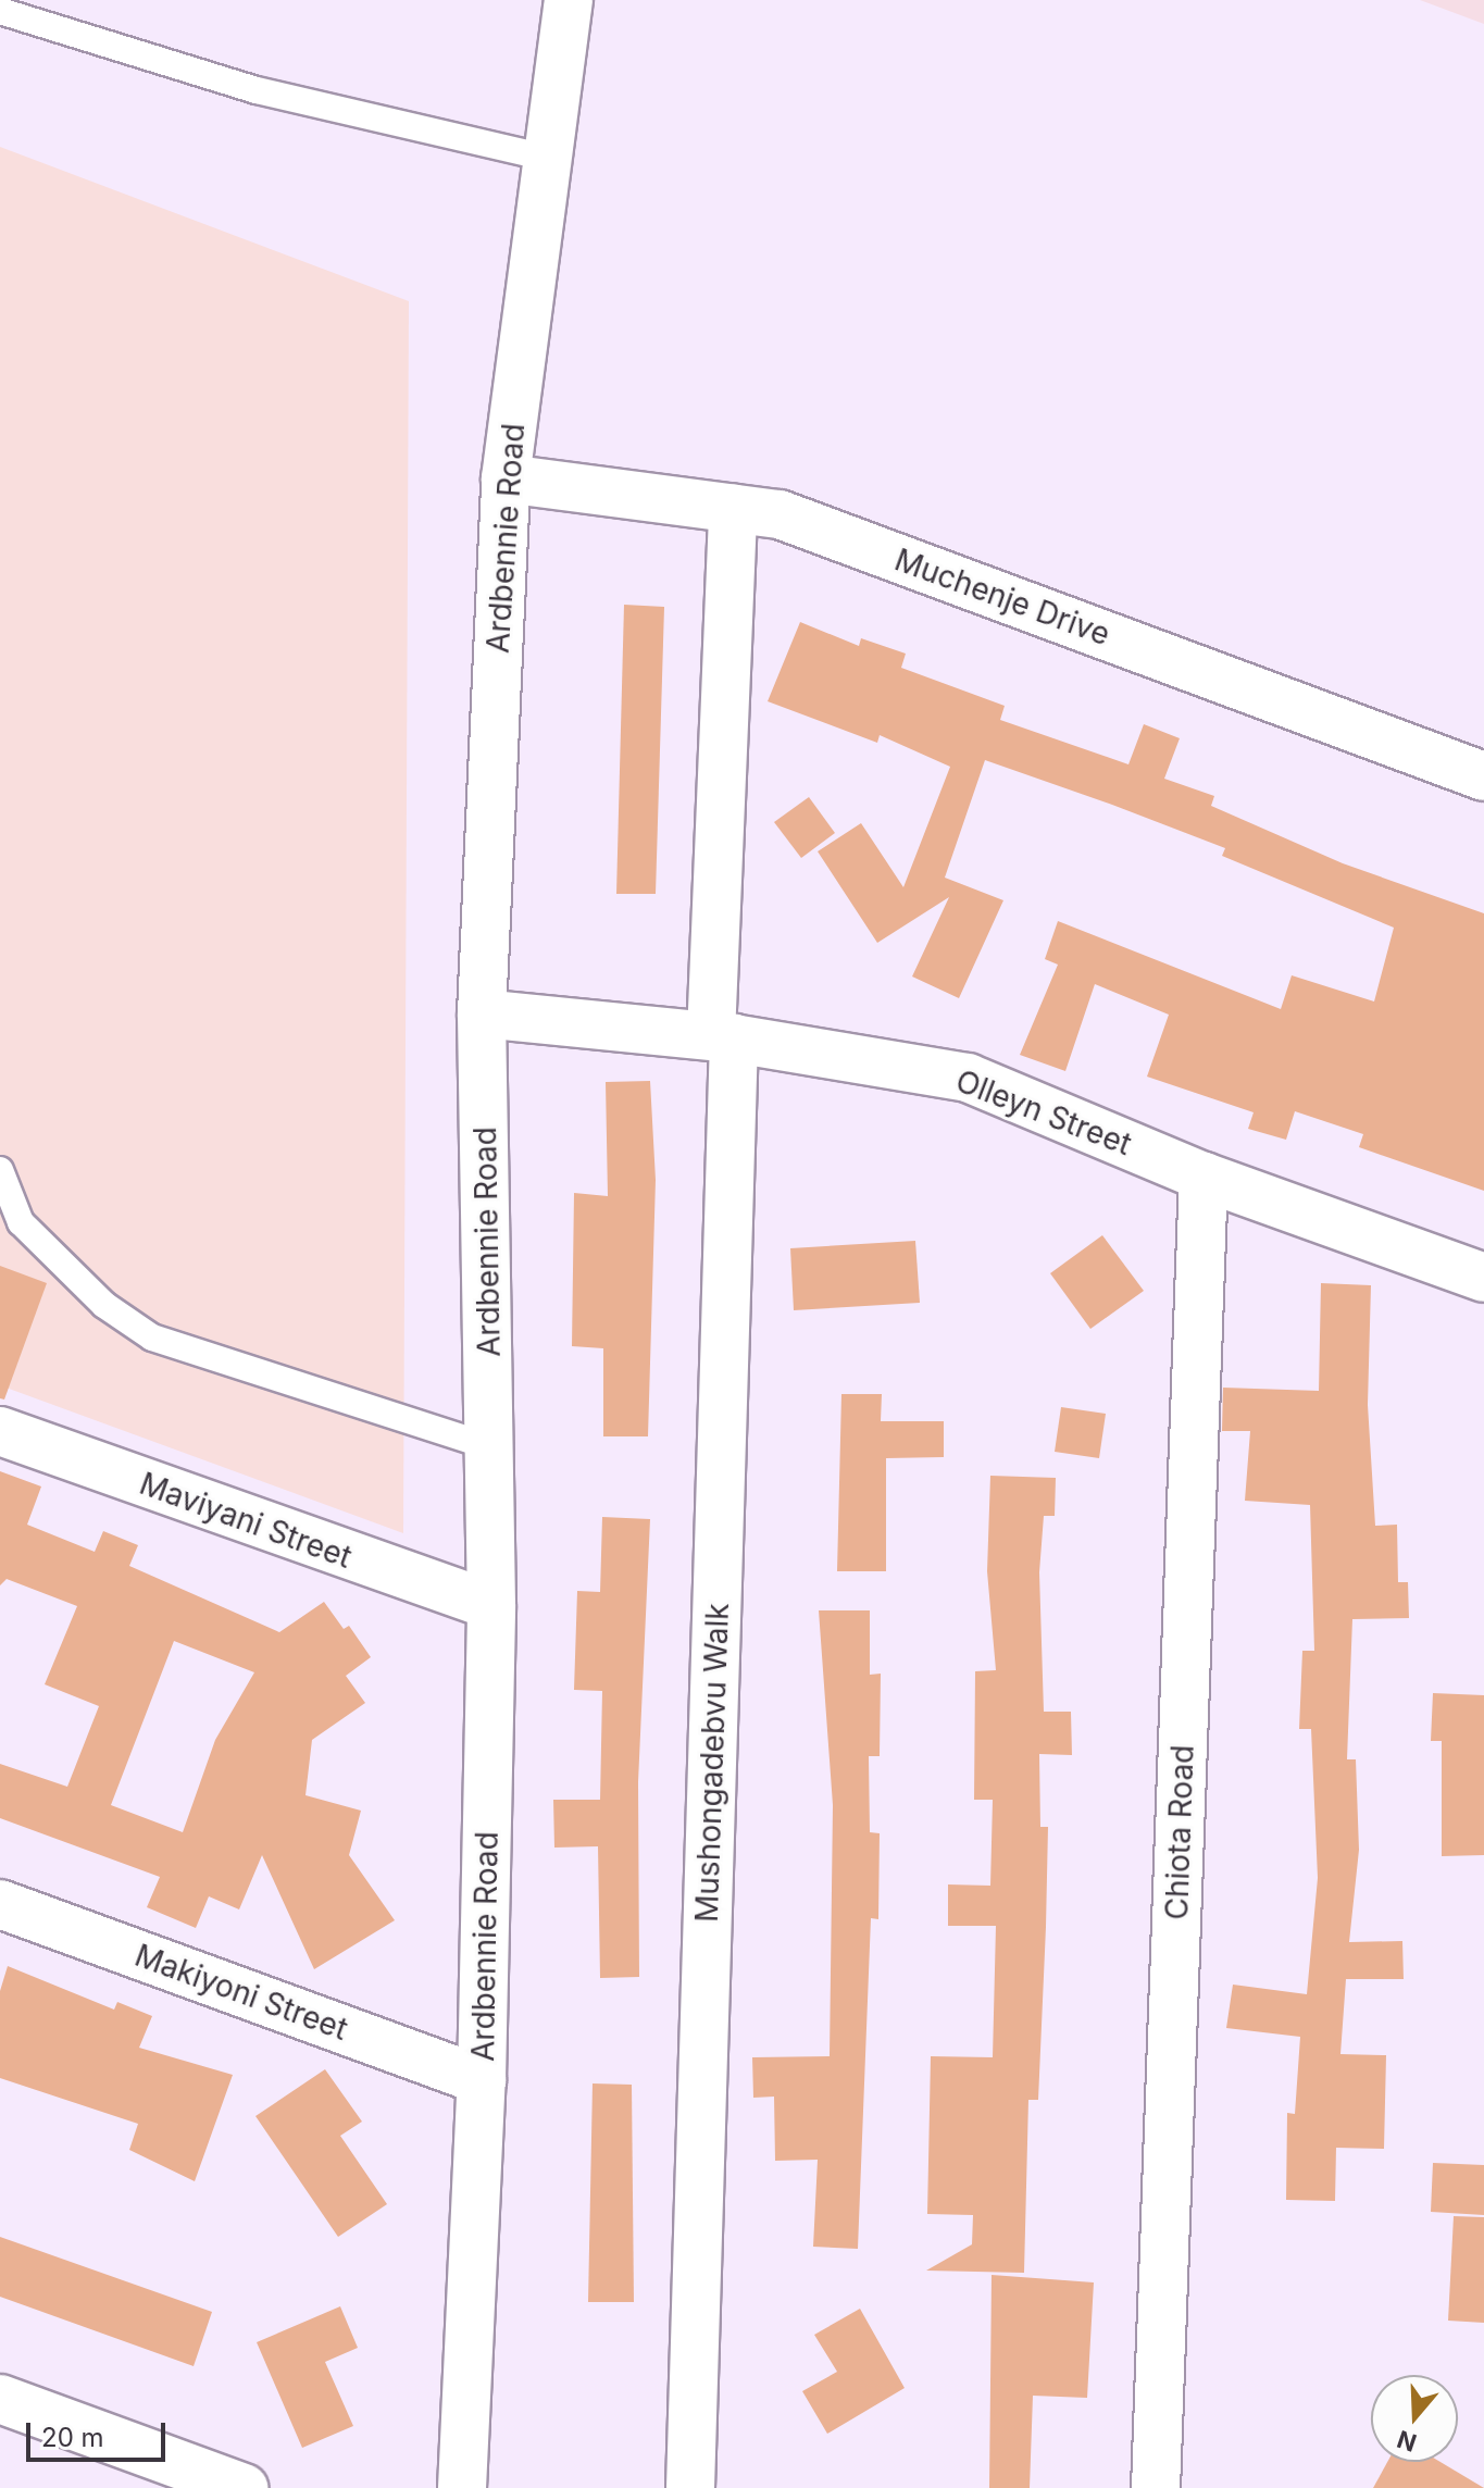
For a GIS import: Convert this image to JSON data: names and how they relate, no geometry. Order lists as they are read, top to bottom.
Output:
{
  "streets": {
    "street": [
      "Ardbennie Road",
      "Muchenje Drive",
      "Olleyn Street",
      "Maviyani Street",
      "Mushongadebvu Walk",
      "Chiota Road",
      "Makiyoni Street"
    ]
  },
  "crossings": [
    ["Ardbennie Road", "Muchenje Drive"],
    ["Ardbennie Road", "Olleyn Street"],
    ["Ardbennie Road", "Maviyani Street"],
    ["Ardbennie Road", "Makiyoni Street"],
    ["Muchenje Drive", "Mushongadebvu Walk"],
    ["Olleyn Street", "Mushongadebvu Walk"],
    ["Olleyn Street", "Chiota Road"]
  ],
  "scale_bar": "20 m",
  "north": "bottom"
}
